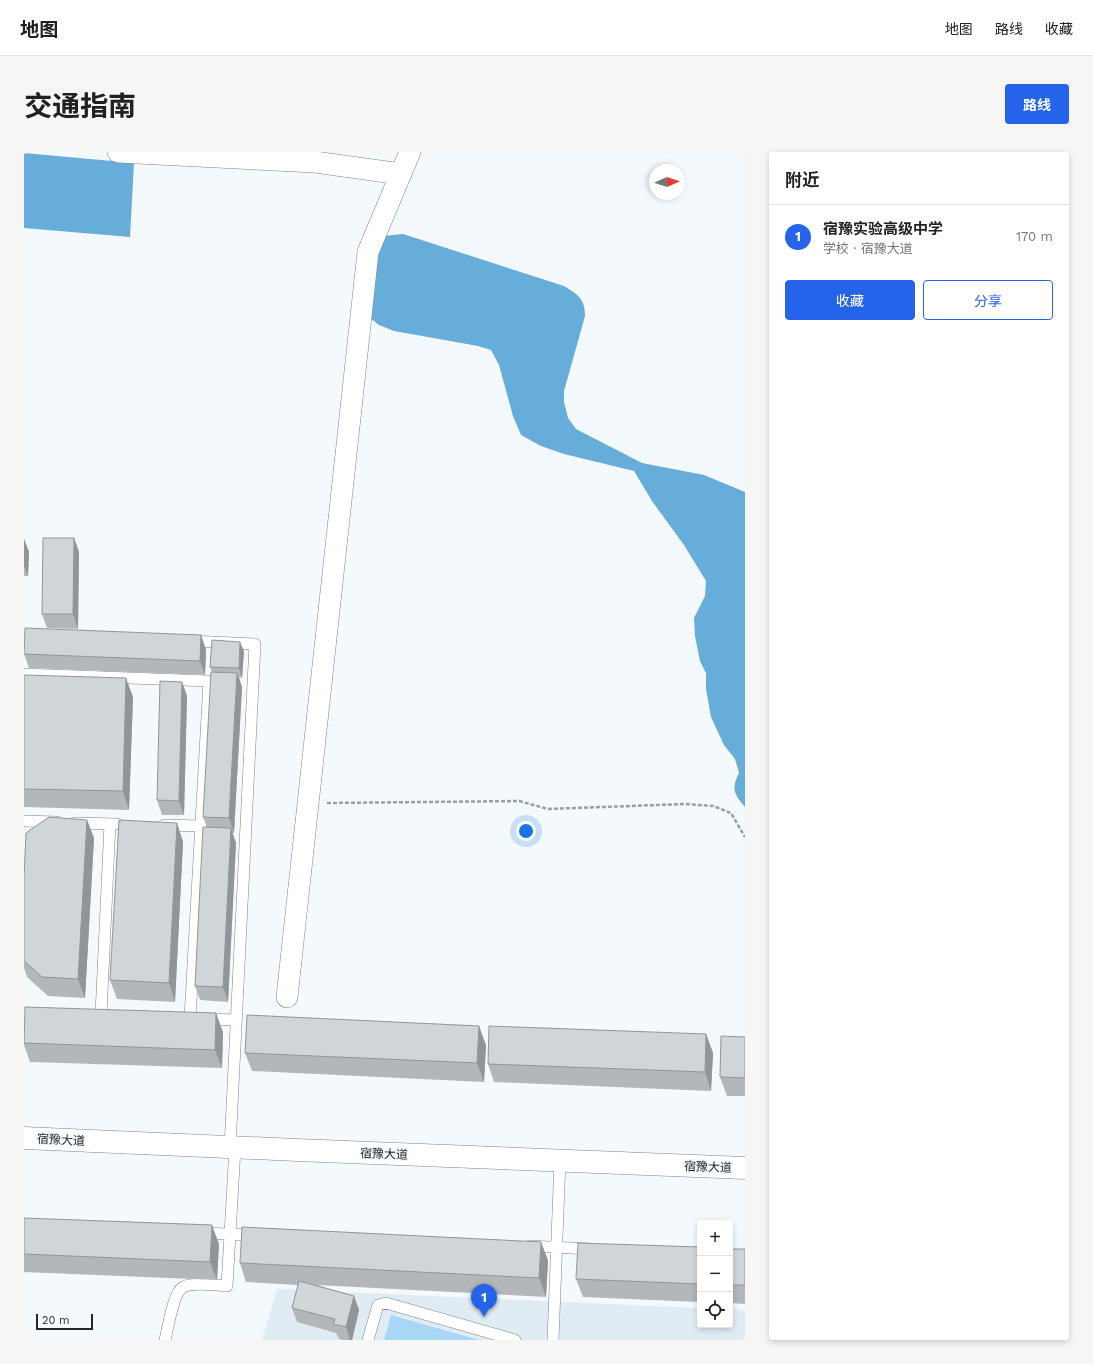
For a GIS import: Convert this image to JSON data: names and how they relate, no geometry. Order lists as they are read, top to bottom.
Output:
{
  "streets": {
    "street": ["宿豫大道"]
  },
  "scale_bar": "20 m",
  "north": "right",
  "page": {
    "header": "地图",
    "nav": ["地图", "路线", "收藏"],
    "title": "交通指南",
    "buttons": [
      "路线",
      ["收藏", "分享"]
    ],
    "heading": "附近",
    "list": [
      {
        "mark": "1",
        "name": "宿豫实验高级中学",
        "note": "学校 · 宿豫大道",
        "value": "170 m"
      }
    ],
    "map_buttons": ["+", "−"],
    "pins": "1",
    "scale": "20 m"
  }
}
